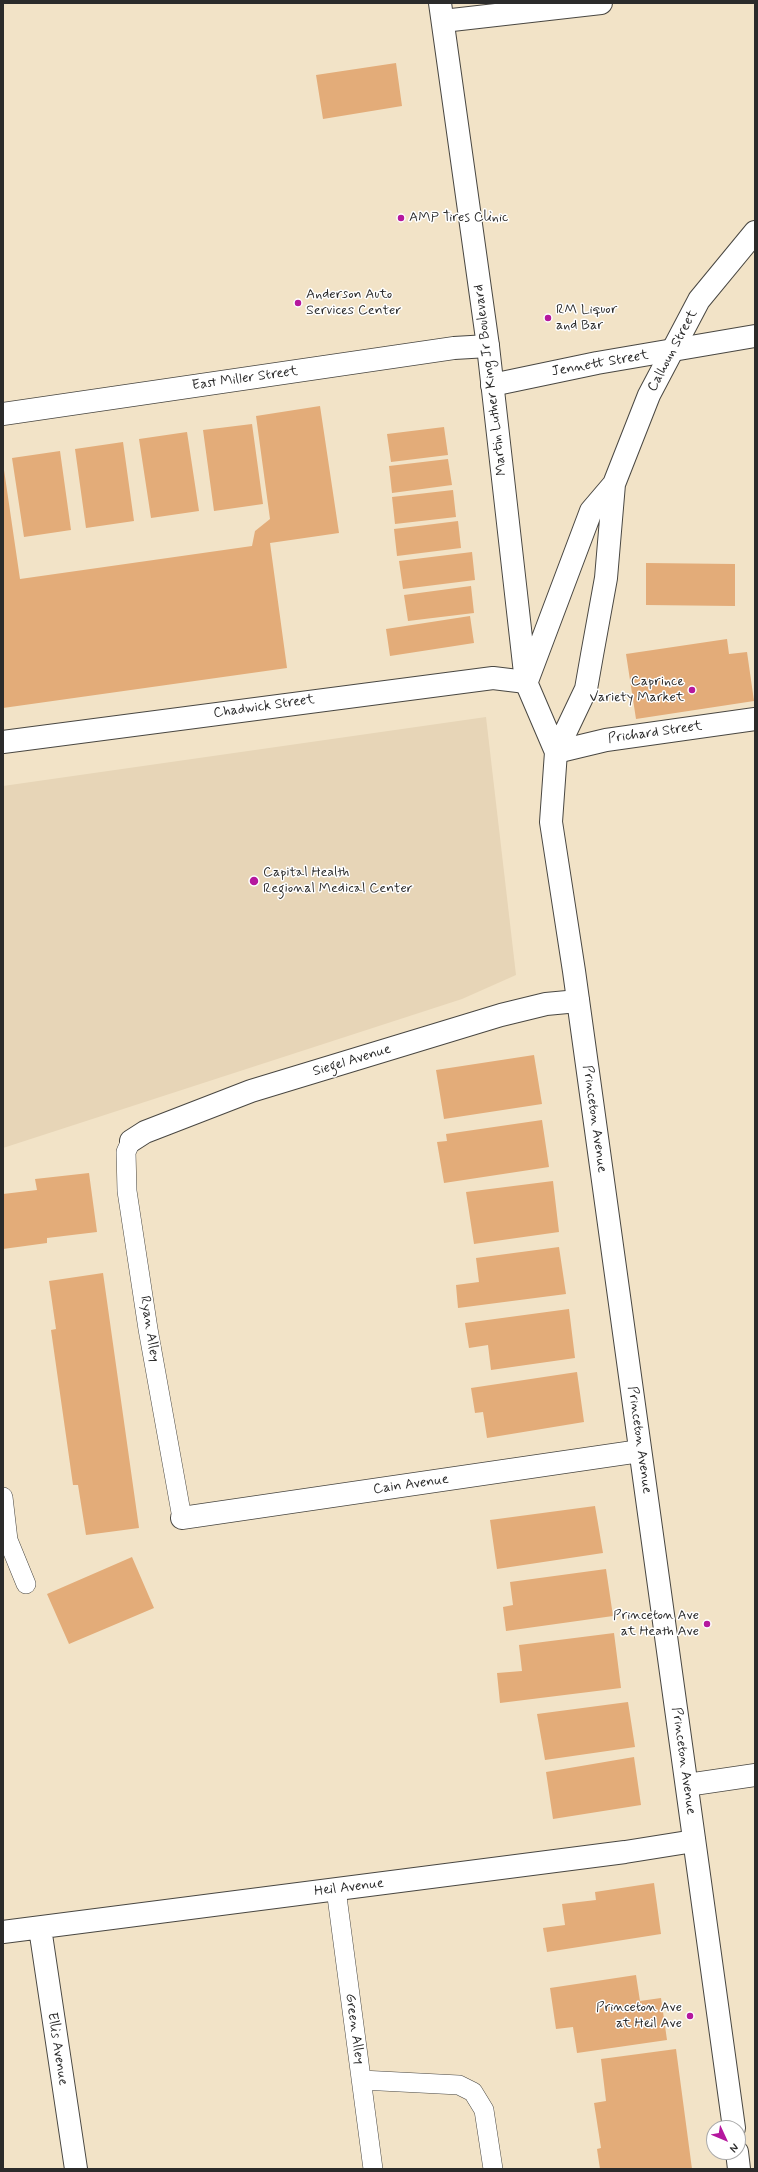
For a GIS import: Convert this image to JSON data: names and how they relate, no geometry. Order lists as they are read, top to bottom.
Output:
{
  "streets": {
    "street": [
      "Calhoun Street",
      "Jennett Street",
      "East Miller Street",
      "Martin Luther King Jr Boulevard",
      "Chadwick Street",
      "Prichard Street",
      "Siegel Avenue",
      "Princeton Avenue",
      "Cain Avenue",
      "Heil Avenue",
      "Ellis Avenue"
    ],
    "lane": ["Ryan Alley", "Green Alley"]
  },
  "crossings": [
    ["Calhoun Street", "Jennett Street"],
    ["Calhoun Street", "Martin Luther King Jr Boulevard"],
    ["Calhoun Street", "Chadwick Street"],
    ["Calhoun Street", "Prichard Street"],
    ["Calhoun Street", "Princeton Avenue"],
    ["Jennett Street", "Martin Luther King Jr Boulevard"],
    ["East Miller Street", "Martin Luther King Jr Boulevard"],
    ["Martin Luther King Jr Boulevard", "Chadwick Street"],
    ["Martin Luther King Jr Boulevard", "Prichard Street"],
    ["Martin Luther King Jr Boulevard", "Princeton Avenue"],
    ["Prichard Street", "Princeton Avenue"],
    ["Siegel Avenue", "Princeton Avenue"],
    ["Siegel Avenue", "Ryan Alley"],
    ["Princeton Avenue", "Cain Avenue"],
    ["Princeton Avenue", "Heil Avenue"],
    ["Ryan Alley", "Cain Avenue"],
    ["Heil Avenue", "Green Alley"],
    ["Heil Avenue", "Ellis Avenue"]
  ],
  "places": [
    "AMP Tires Clinic",
    "Anderson Auto Services Center",
    "RM Liquor and Bar",
    "Caprince Variety Market",
    "Capital Health Regional Medical Center",
    "Princeton Ave at Heath Ave",
    "Princeton Ave at Heil Ave"
  ],
  "north": "bottom right"
}
